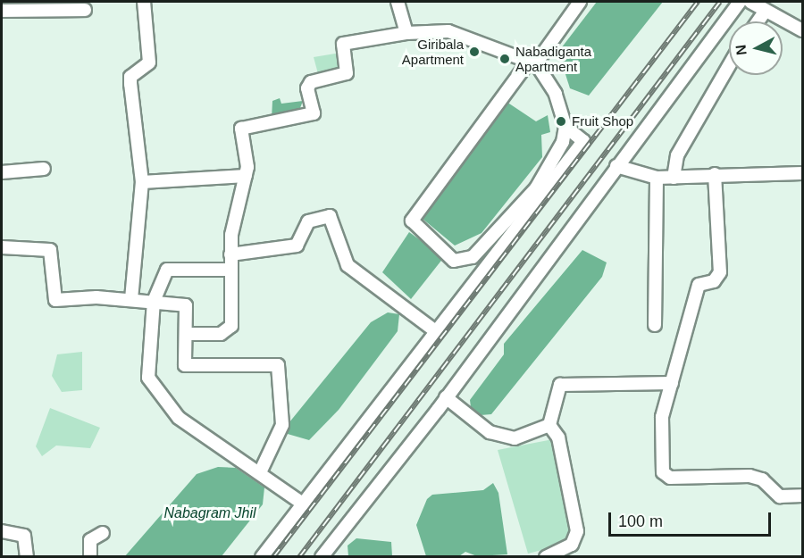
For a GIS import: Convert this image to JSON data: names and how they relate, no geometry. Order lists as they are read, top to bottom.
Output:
{
  "water": ["Nabagram Jhil"],
  "places": ["Giribala Apartment", "Nabadiganta Apartment", "Fruit Shop"],
  "scale_bar": "100 m",
  "north": "left"
}
